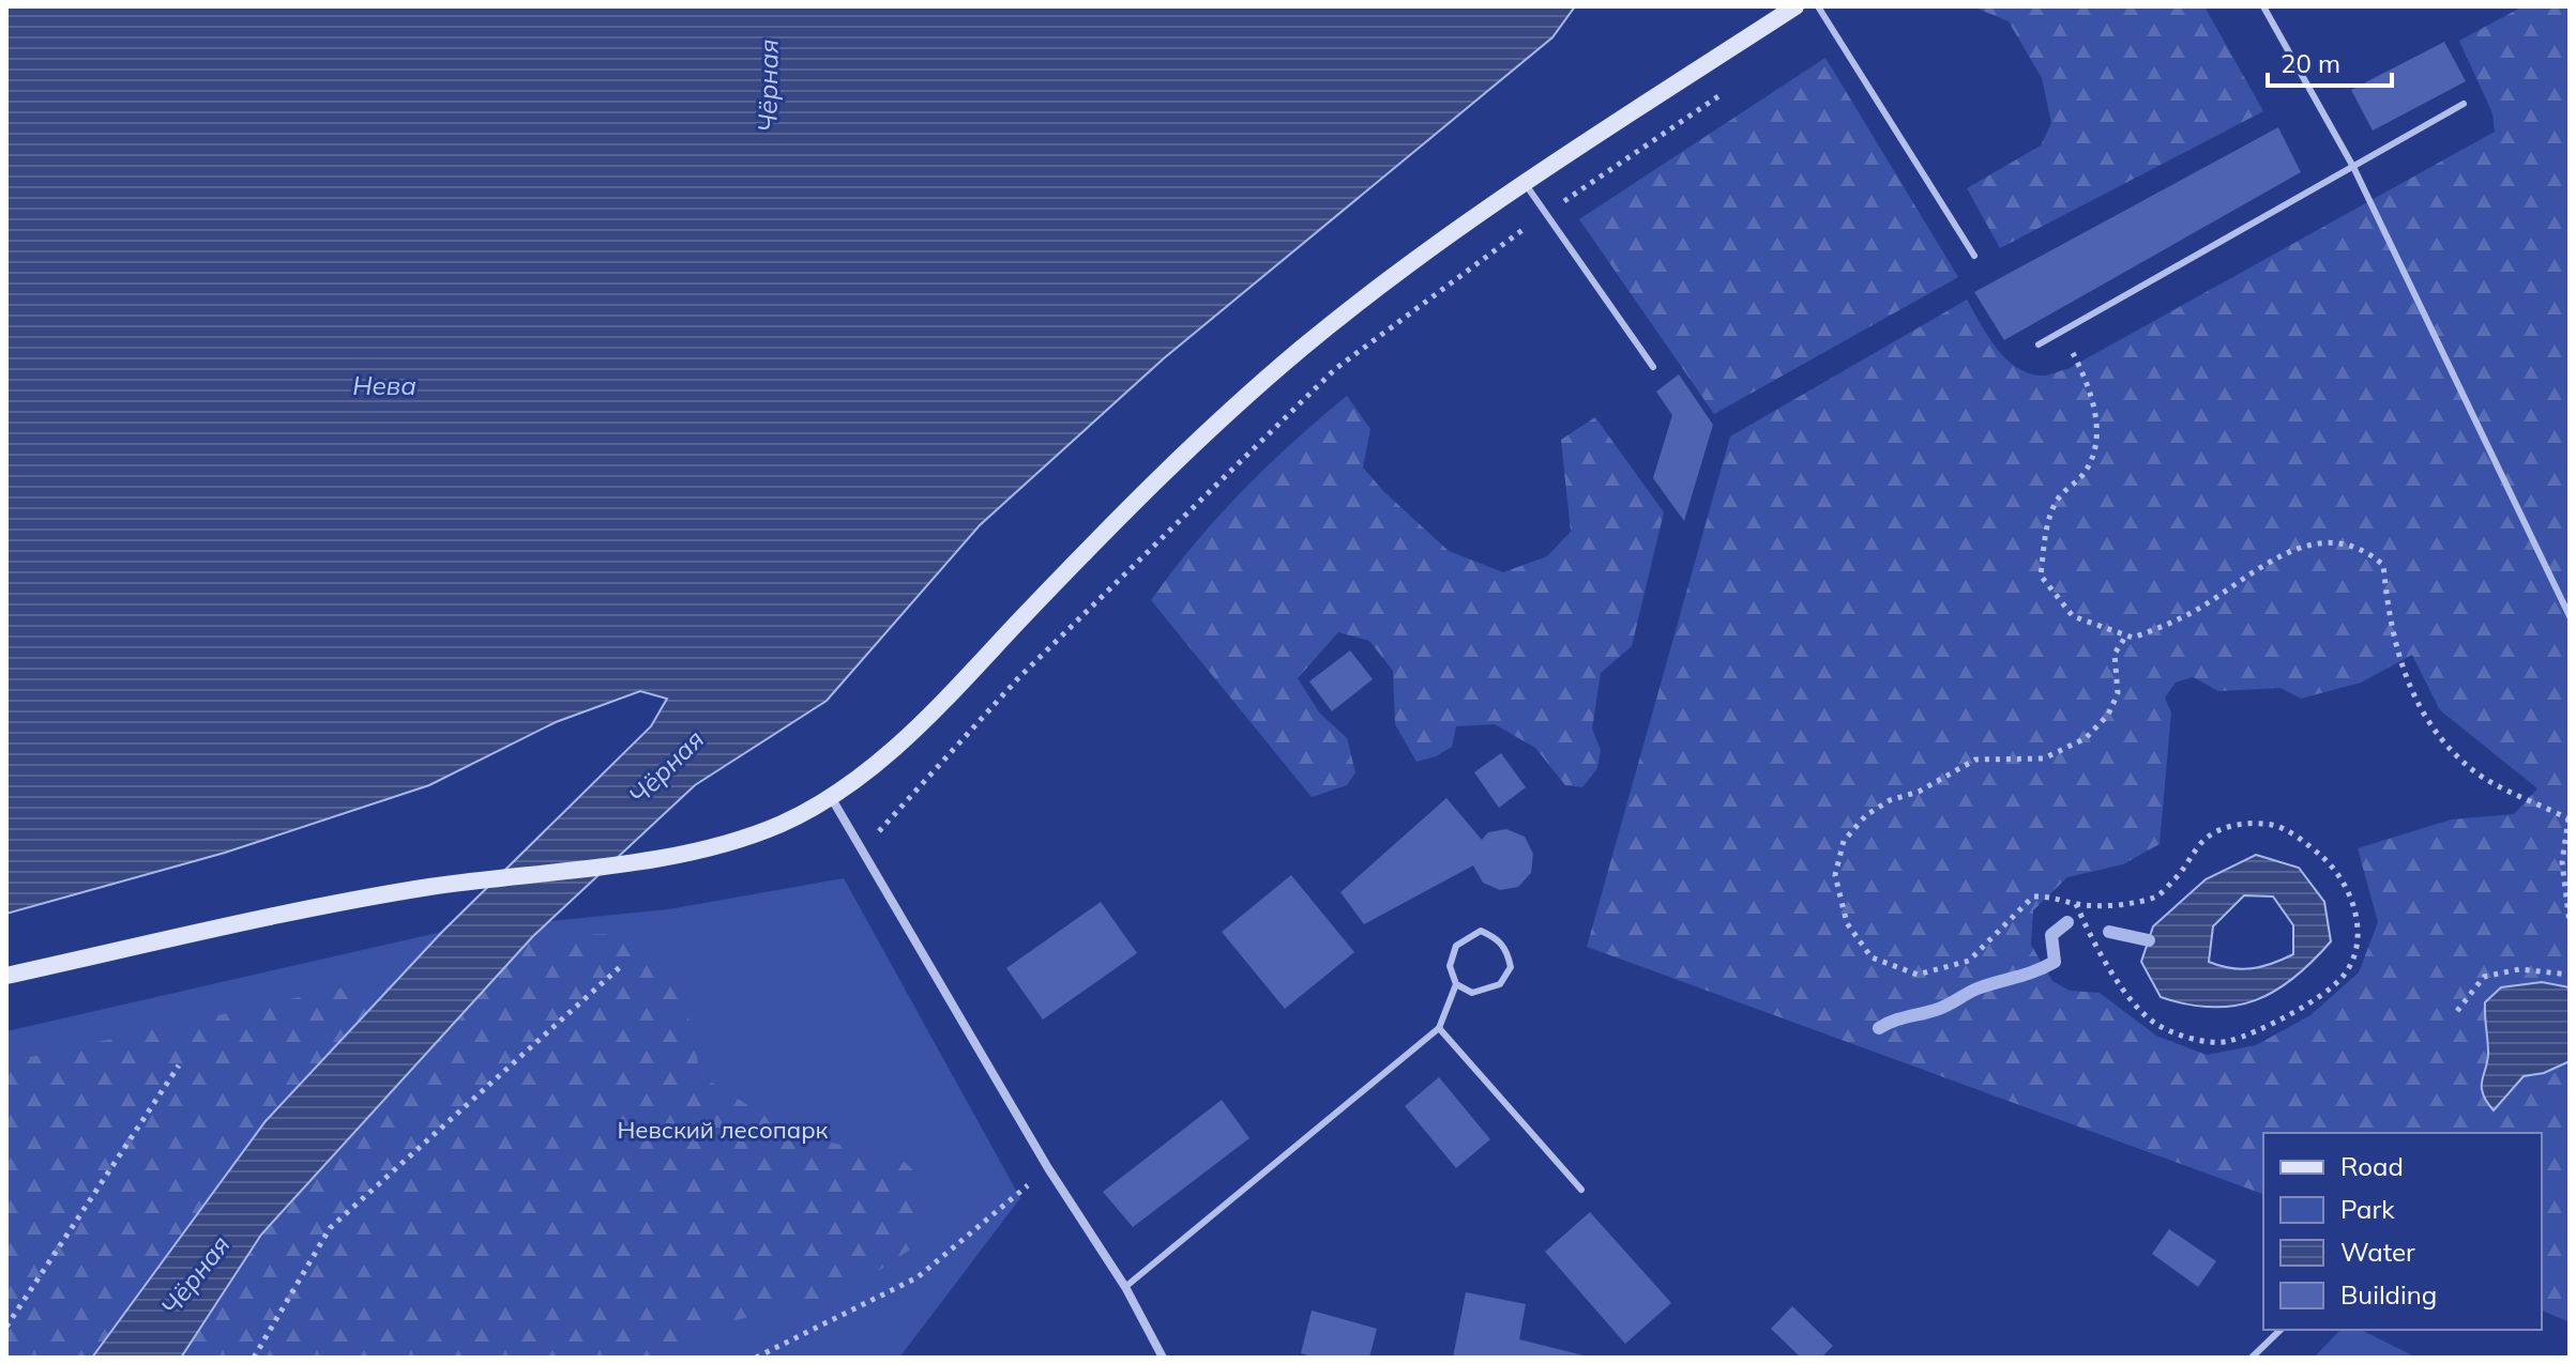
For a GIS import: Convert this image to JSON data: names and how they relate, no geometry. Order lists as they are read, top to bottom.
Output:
{
  "water": ["Чёрная", "Нева"],
  "parks": ["Невский лесопарк"],
  "legend": [
    "Road",
    "Park",
    "Water",
    "Building"
  ],
  "scale_bar": "20 m"
}
